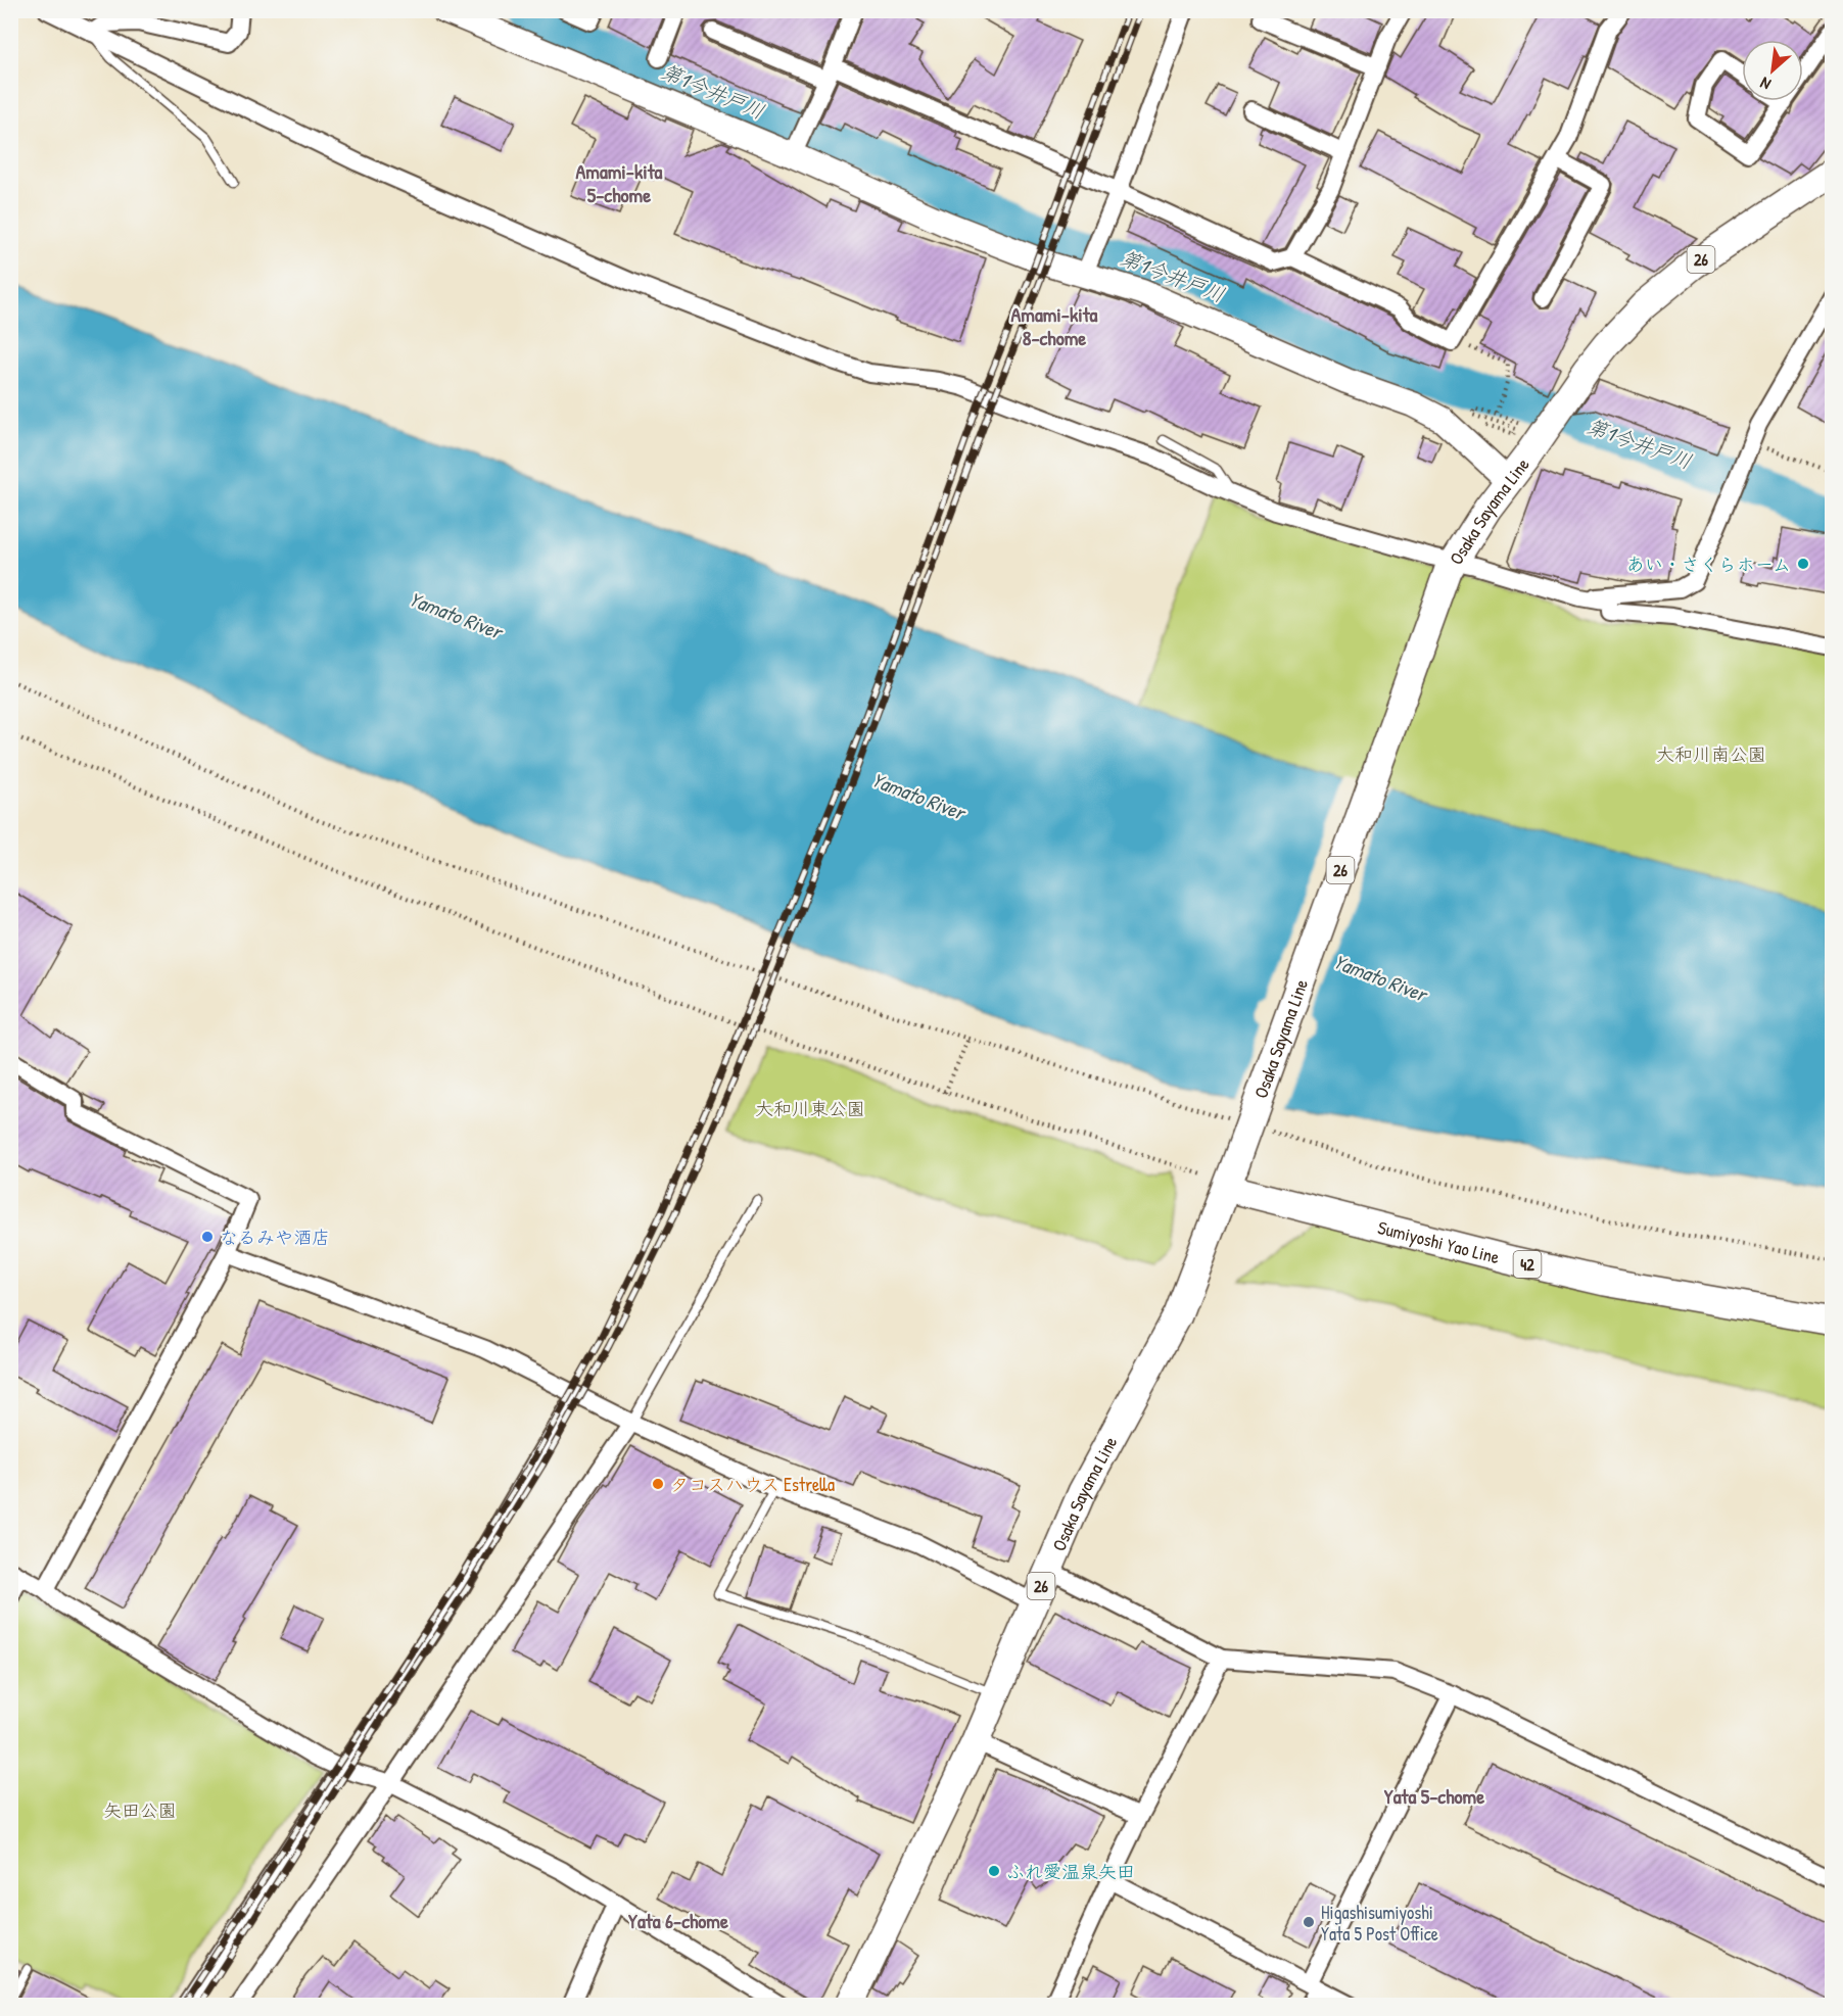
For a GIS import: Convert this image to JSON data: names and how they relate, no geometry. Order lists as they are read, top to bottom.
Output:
{
  "streets": {
    "main road": [
      "26",
      "Osaka Sayama Line",
      "Sumiyoshi Yao Line",
      "42"
    ]
  },
  "crossings": [
    ["Osaka Sayama Line", "Sumiyoshi Yao Line"]
  ],
  "districts": [
    "Amami-kita 5-chome",
    "Amami-kita 8-chome",
    "Yata 5-chome",
    "Yata 6-chome"
  ],
  "water": ["第1今井戸川", "Yamato River"],
  "parks": ["大和川南公園", "大和川東公園", "矢田公園"],
  "places": [
    "あい・さくらホーム",
    "なるみや酒店",
    "タコスハウス Estrella",
    "ふれ愛温泉矢田",
    "Higashisumiyoshi Yata 5 Post Office"
  ],
  "north": "bottom left"
}
